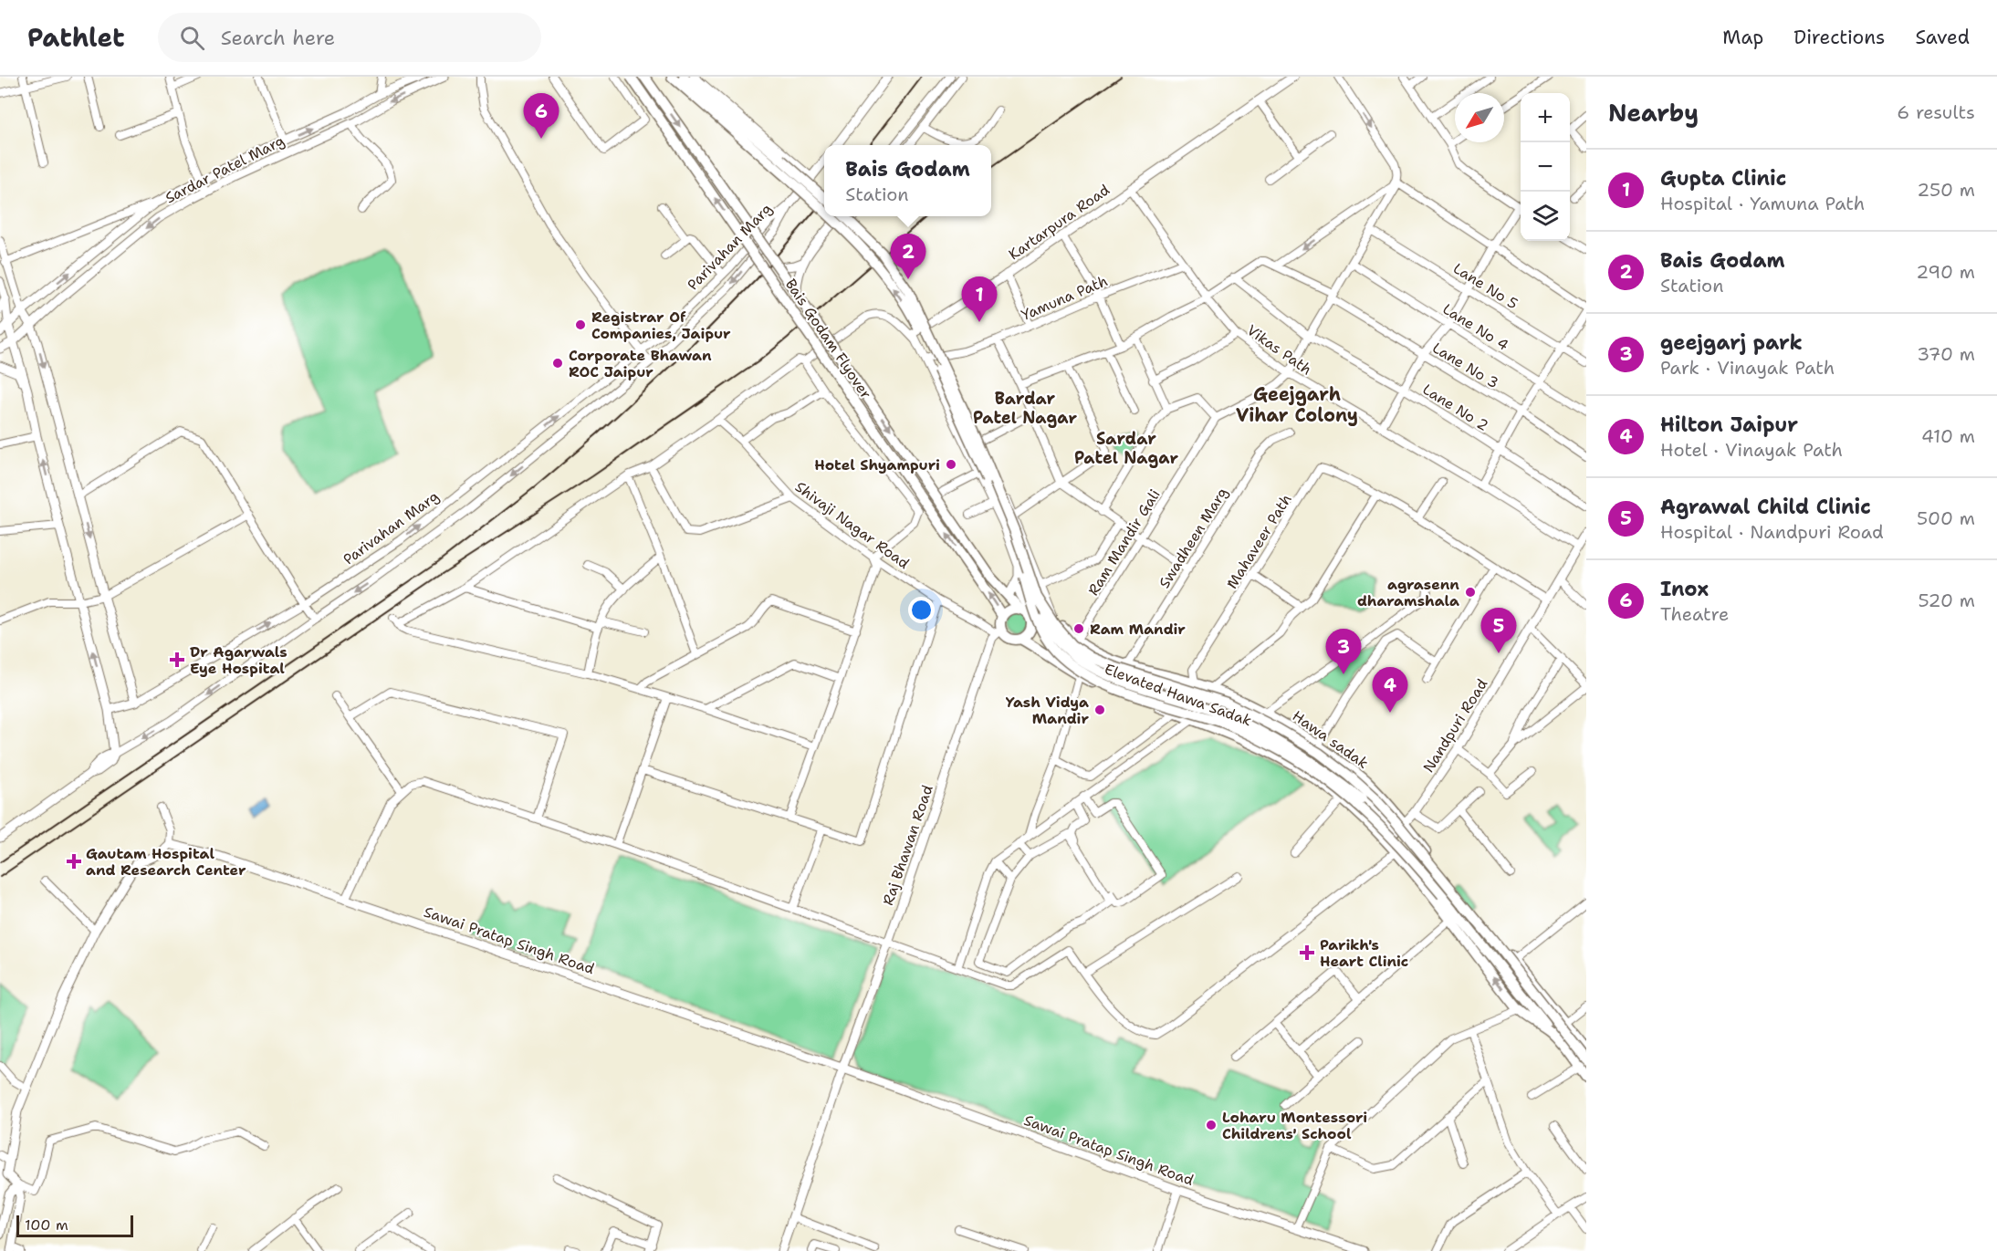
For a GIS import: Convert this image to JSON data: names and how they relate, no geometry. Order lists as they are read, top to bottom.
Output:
{
  "streets": {
    "main road": ["Bais Godam Flyover", "Elevated Hawa Sadak", "Hawa sadak"],
    "street": [
      "Sardar Patel Marg",
      "Kartarpura Road",
      "Parivahan Marg",
      "Lane No 5",
      "Yamuna Path",
      "Lane No 4",
      "Vikas Path",
      "Lane No 3",
      "Lane No 2",
      "Shivaji Nagar Road",
      "Swadheen Marg",
      "Mahaveer Path",
      "Ram Mandir Gali",
      "Nandpuri Road",
      "Raj Bhawan Road",
      "Sawai Pratap Singh Road"
    ]
  },
  "crossings": [
    ["Kartarpura Road", "Vikas Path"],
    ["Yamuna Path", "Vikas Path"],
    ["Bais Godam Flyover", "Shivaji Nagar Road"],
    ["Bais Godam Flyover", "Raj Bhawan Road"],
    ["Vikas Path", "Nandpuri Road"],
    ["Shivaji Nagar Road", "Raj Bhawan Road"],
    ["Swadheen Marg", "Hawa sadak"],
    ["Mahaveer Path", "Hawa sadak"],
    ["Ram Mandir Gali", "Hawa sadak"],
    ["Nandpuri Road", "Hawa sadak"],
    ["Raj Bhawan Road", "Sawai Pratap Singh Road"]
  ],
  "districts": ["Geejgarh Vihar Colony", "Bardar Patel Nagar", "Sardar Patel Nagar"],
  "places": {
    "other": [
      "Registrar Of Companies, Jaipur",
      "Corporate Bhawan ROC Jaipur",
      "Hotel Shyampuri",
      "agrasenn dharamshala",
      "Ram Mandir",
      "Yash Vidya Mandir",
      "Loharu Montessori Childrens' School"
    ],
    "health": ["Dr Agarwals Eye Hospital", "Gautam Hospital and Research Center", "Parikh's Heart Clinic"]
  },
  "scale_bar": "100 m",
  "north": "bottom left",
  "page": {
    "header": "Pathlet",
    "search": "Search here",
    "nav": ["Map", "Directions", "Saved"],
    "heading": ["Nearby", "6 results"],
    "map_buttons": ["+", "−"],
    "pins": [
      "6",
      "2",
      "1",
      "5",
      "3",
      "4"
    ],
    "popup": ["Bais Godam", "Station"],
    "list": [
      {
        "mark": "1",
        "name": "Gupta Clinic",
        "note": "Hospital · Yamuna Path",
        "value": "250 m"
      },
      {
        "mark": "2",
        "name": "Bais Godam",
        "note": "Station",
        "value": "290 m"
      },
      {
        "mark": "3",
        "name": "geejgarj park",
        "note": "Park · Vinayak Path",
        "value": "370 m"
      },
      {
        "mark": "4",
        "name": "Hilton Jaipur",
        "note": "Hotel · Vinayak Path",
        "value": "410 m"
      },
      {
        "mark": "5",
        "name": "Agrawal Child Clinic",
        "note": "Hospital · Nandpuri Road",
        "value": "500 m"
      },
      {
        "mark": "6",
        "name": "Inox",
        "note": "Theatre",
        "value": "520 m"
      }
    ],
    "scale": "100 m"
  }
}
